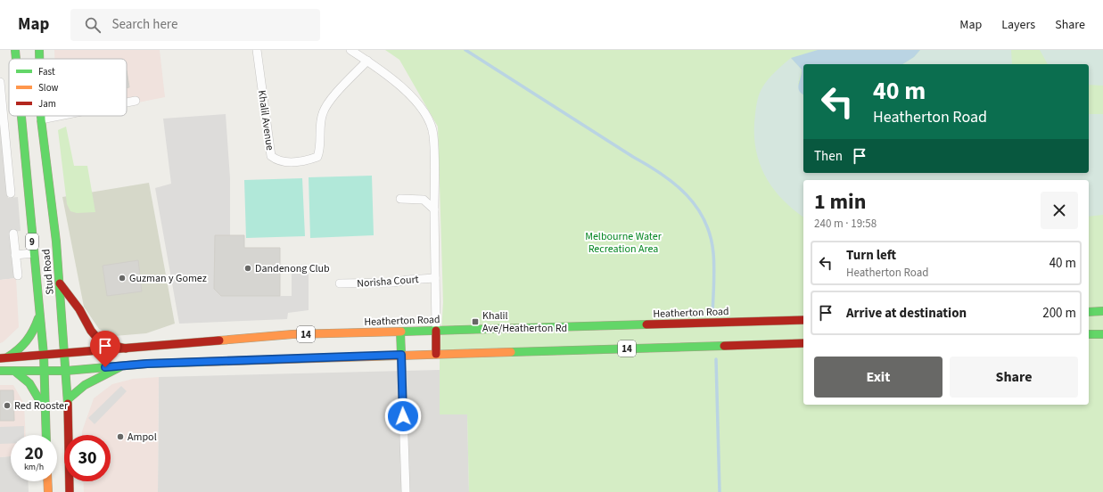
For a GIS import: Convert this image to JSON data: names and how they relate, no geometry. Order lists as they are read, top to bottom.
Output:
{
  "streets": {
    "main road": [
      "9",
      "Stud Road",
      "Heatherton Road",
      "14"
    ],
    "street": ["Khalil Avenue", "Norisha Court"]
  },
  "crossings": [
    ["Stud Road", "Heatherton Road"],
    ["Stud Road", "14"]
  ],
  "parks": ["Melbourne Water Recreation Area"],
  "places": {
    "other": [
      "Dandenong Club",
      "Guzman y Gomez",
      "Red Rooster",
      "Ampol"
    ],
    "transit": ["Khalil Ave/Heatherton Rd"]
  },
  "legend": ["Fast", "Slow", "Jam"],
  "page": {
    "header": "Map",
    "search": "Search here",
    "nav": ["Map", "Layers", "Share"],
    "turn": ["40 m", "Heatherton Road"],
    "then": "Then",
    "heading": ["1 min", "240 m · 19:58"],
    "list": [
      {
        "name": "Turn left",
        "note": "Heatherton Road",
        "value": "40 m"
      },
      {
        "name": "Arrive at destination",
        "value": "200 m"
      }
    ],
    "buttons": ["Exit", "Share"],
    "speed": "20 km/h",
    "limit": "30"
  }
}
